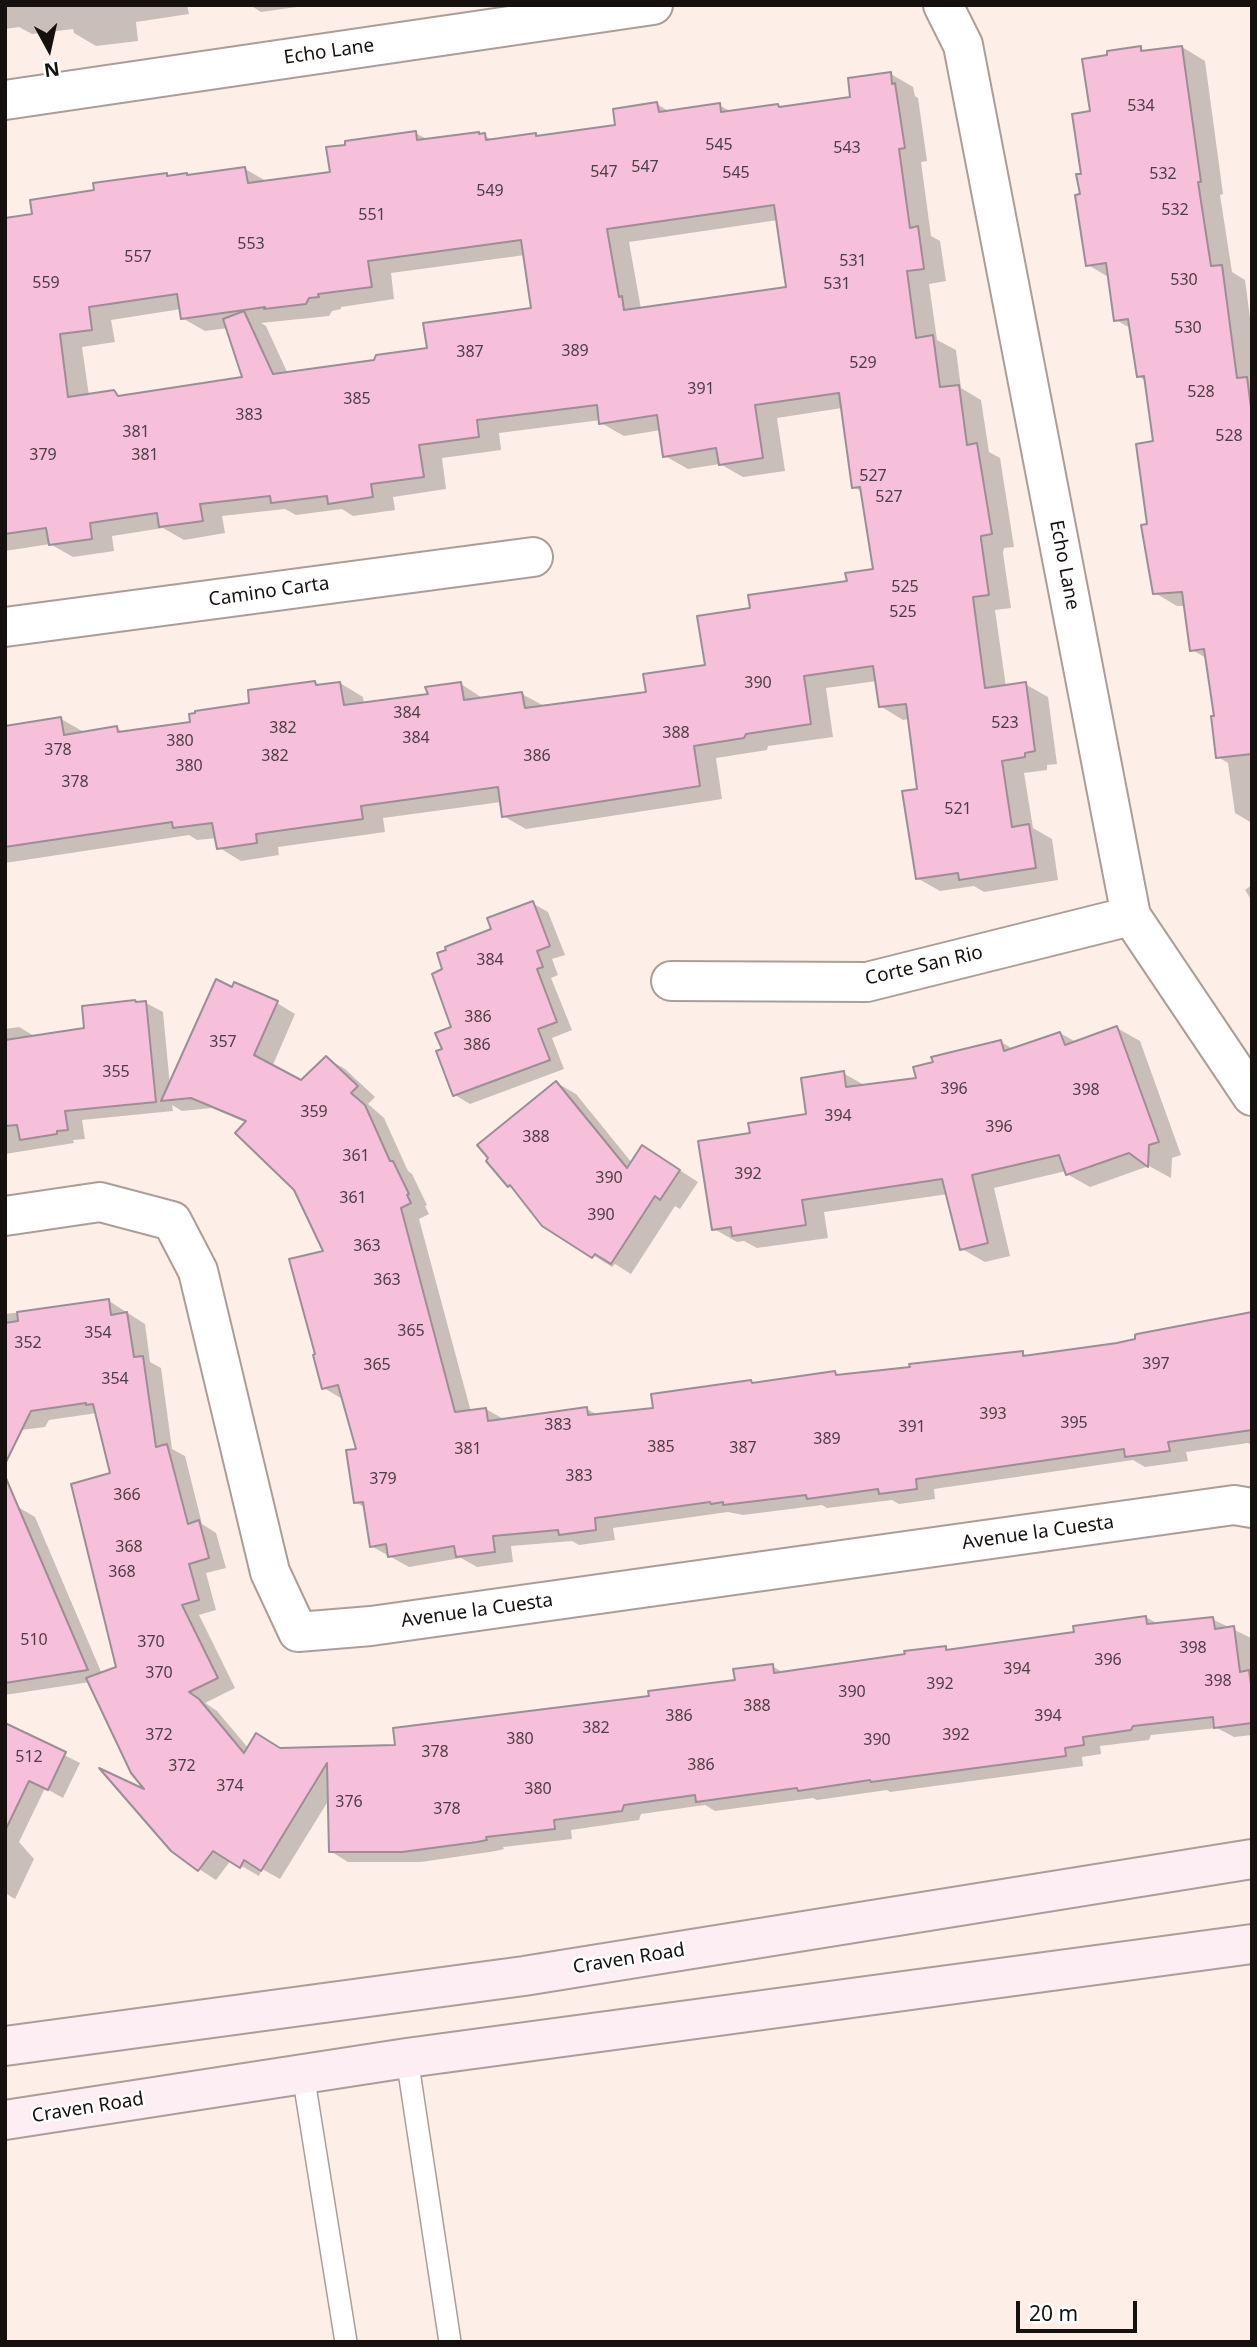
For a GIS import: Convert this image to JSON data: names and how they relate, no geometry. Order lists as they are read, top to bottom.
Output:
{
  "streets": {
    "main road": ["Craven Road"],
    "street": [
      "Echo Lane",
      "Camino Carta",
      "Corte San Rio",
      "Avenue la Cuesta"
    ]
  },
  "crossings": [
    ["Echo Lane", "Corte San Rio"]
  ],
  "house_numbers": [
    "534",
    "545",
    "543",
    "547",
    "547",
    "545",
    "532",
    "549",
    "532",
    "551",
    "553",
    "557",
    "531",
    "530",
    "559",
    "531",
    "530",
    "389",
    "387",
    "529",
    "391",
    "528",
    "385",
    "383",
    "381",
    "528",
    "379",
    "381",
    "527",
    "527",
    "525",
    "525",
    "390",
    "384",
    "523",
    "382",
    "388",
    "384",
    "380",
    "378",
    "382",
    "386",
    "380",
    "378",
    "521",
    "384",
    "386",
    "357",
    "386",
    "355",
    "396",
    "398",
    "359",
    "394",
    "396",
    "388",
    "361",
    "392",
    "390",
    "361",
    "390",
    "363",
    "363",
    "365",
    "354",
    "352",
    "397",
    "365",
    "354",
    "393",
    "395",
    "383",
    "391",
    "389",
    "385",
    "387",
    "381",
    "383",
    "379",
    "366",
    "368",
    "368",
    "510",
    "370",
    "398",
    "396",
    "394",
    "370",
    "398",
    "392",
    "390",
    "388",
    "386",
    "394",
    "382",
    "372",
    "392",
    "380",
    "390",
    "378",
    "512",
    "386",
    "372",
    "374",
    "380",
    "376",
    "378"
  ],
  "scale_bar": "20 m",
  "north": "bottom"
}
